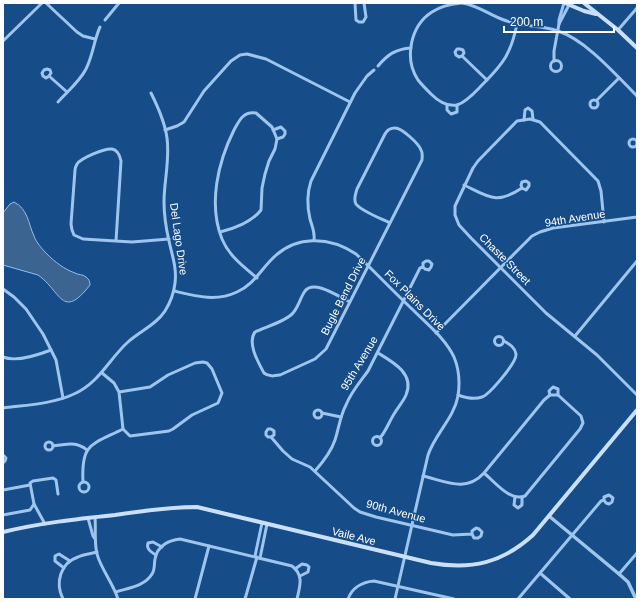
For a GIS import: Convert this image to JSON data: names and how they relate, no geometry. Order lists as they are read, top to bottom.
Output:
{
  "streets": {
    "main road": ["Vaile Ave"],
    "street": [
      "94th Avenue",
      "Del Lago Drive",
      "Chaste Street",
      "Bugle Bend Drive",
      "Fox Plains Drive",
      "95th Avenue",
      "90th Avenue"
    ]
  },
  "crossings": [
    ["94th Avenue", "Chaste Street"],
    ["94th Avenue", "Fox Plains Drive"],
    ["Del Lago Drive", "Fox Plains Drive"],
    ["Bugle Bend Drive", "Fox Plains Drive"],
    ["Fox Plains Drive", "95th Avenue"],
    ["Fox Plains Drive", "90th Avenue"],
    ["Fox Plains Drive", "Vaile Ave"],
    ["95th Avenue", "90th Avenue"]
  ],
  "scale_bar": "200 m"
}
